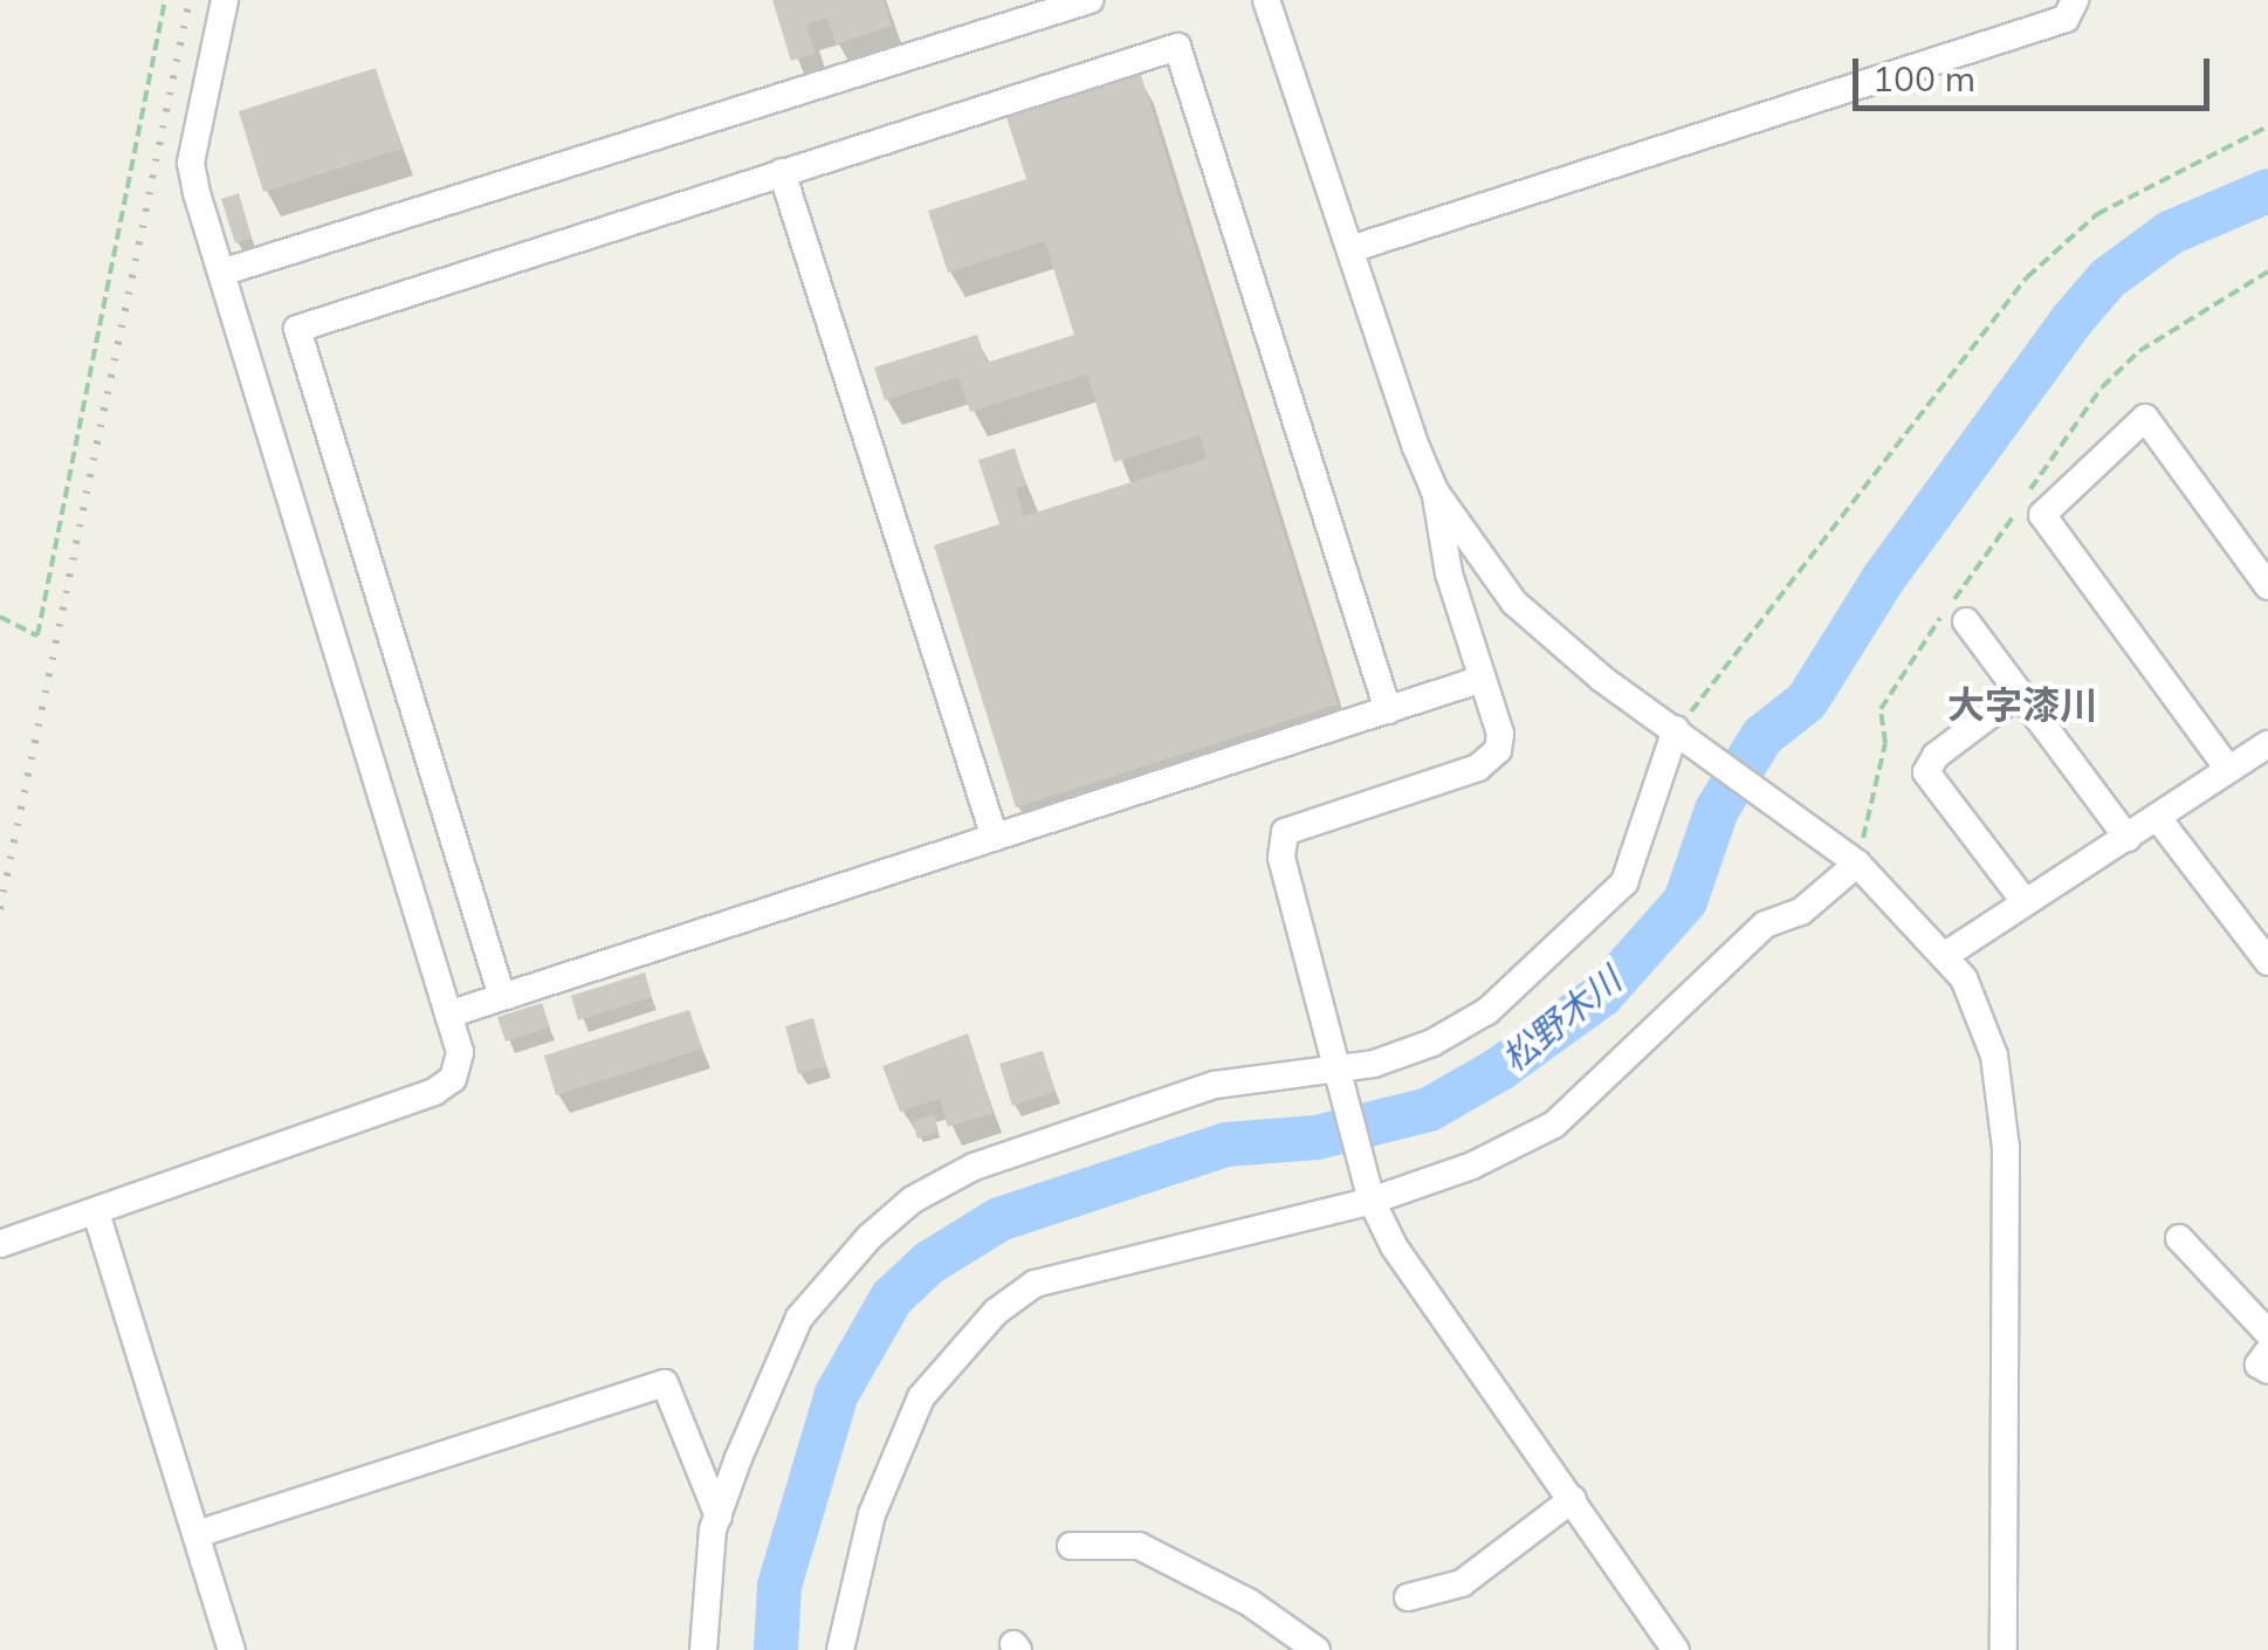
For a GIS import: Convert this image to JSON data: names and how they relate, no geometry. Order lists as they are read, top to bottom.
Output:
{
  "districts": ["大字漆川"],
  "water": ["松野木川"],
  "scale_bar": "100 m"
}
